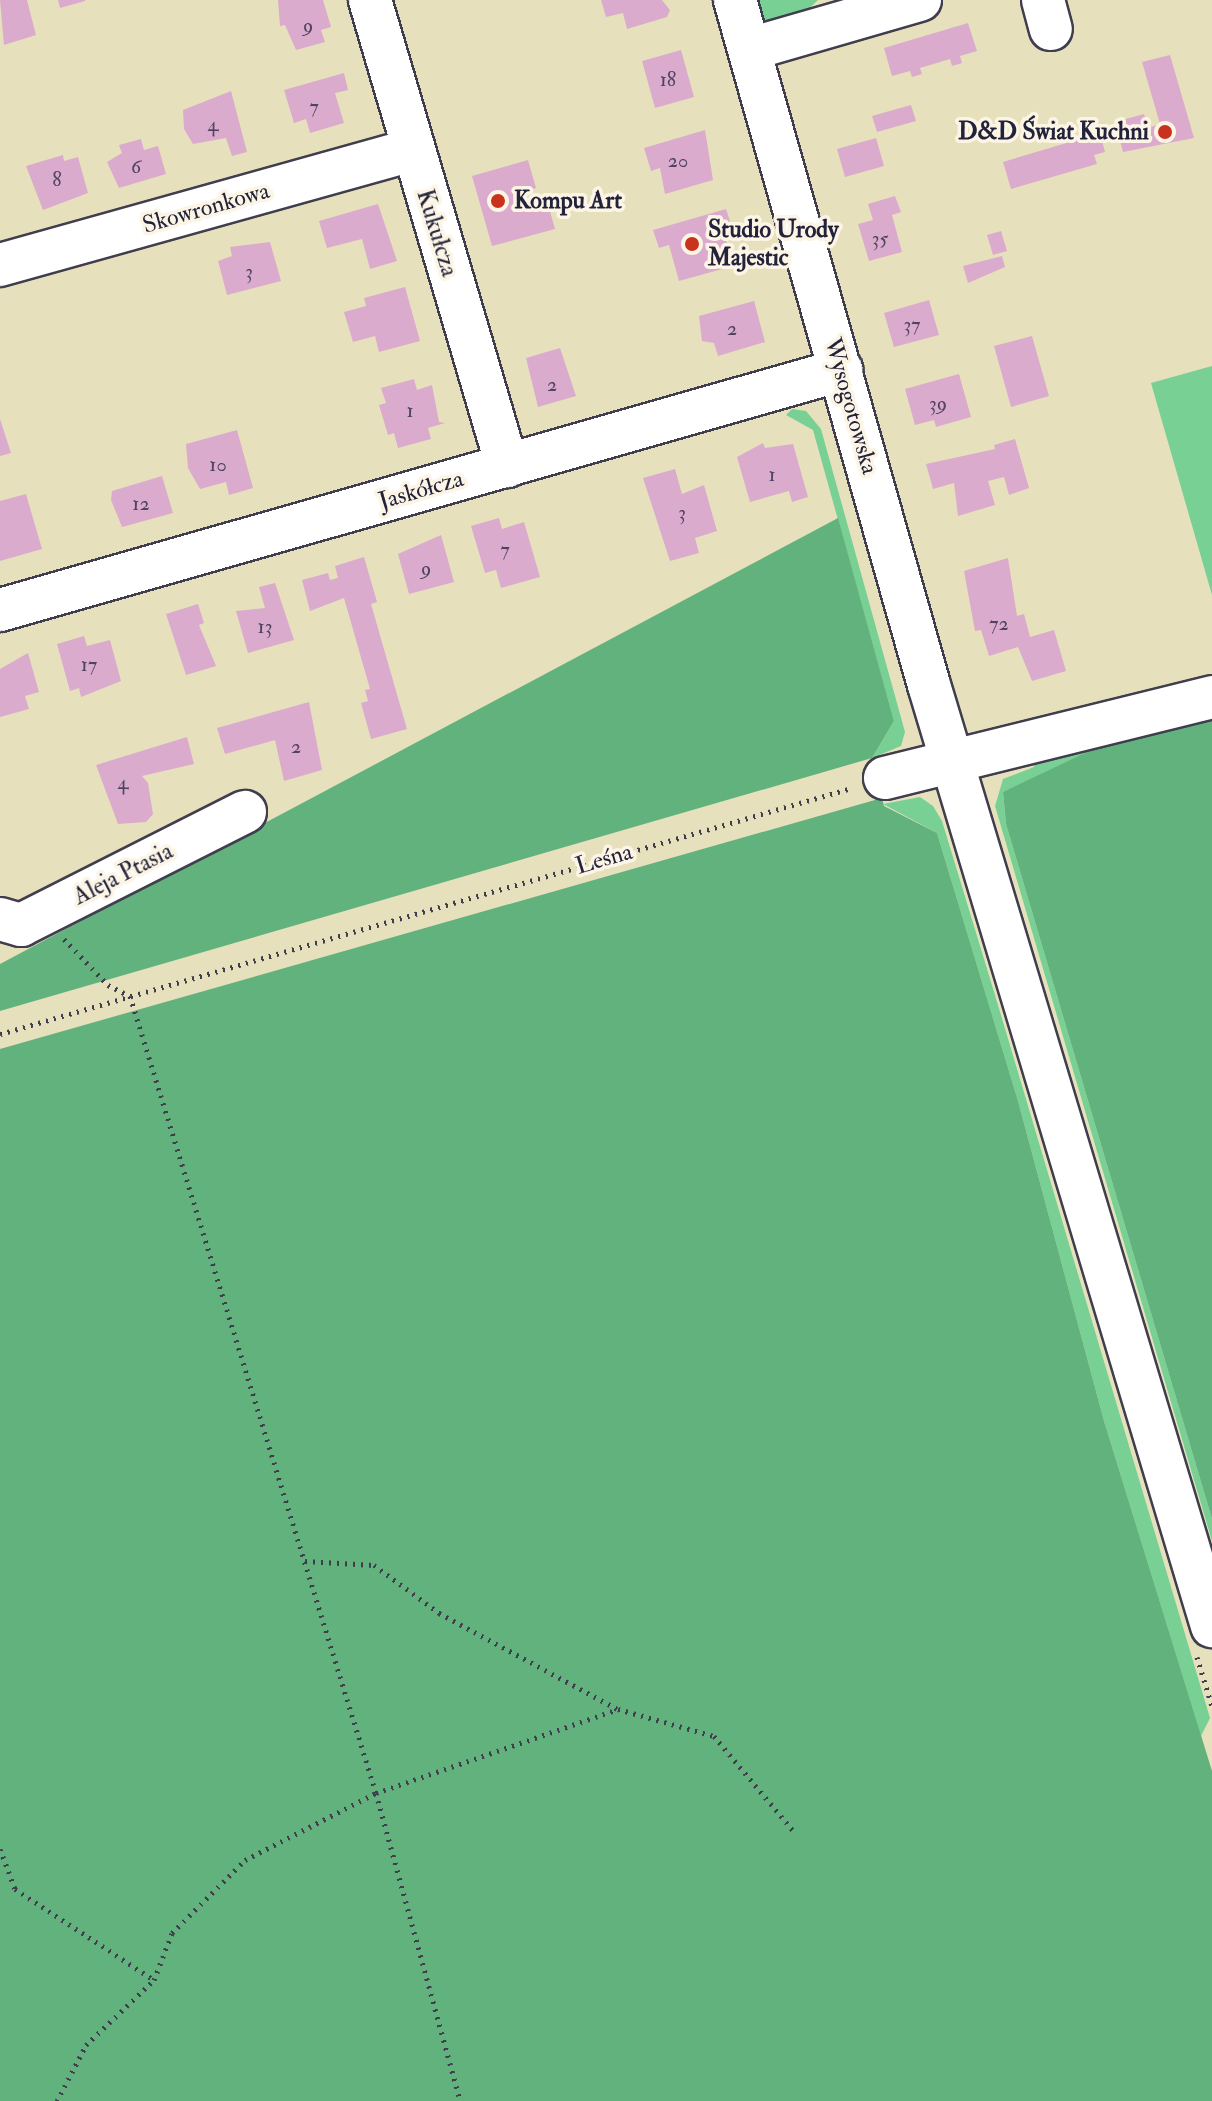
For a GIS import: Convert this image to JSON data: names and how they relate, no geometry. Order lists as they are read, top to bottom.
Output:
{
  "streets": {
    "street": [
      "Skowronkowa",
      "Kukułcza",
      "Wysogotowska",
      "Jaskółcza",
      "Aleja Ptasia"
    ],
    "path": ["Leśna"]
  },
  "crossings": [
    ["Skowronkowa", "Kukułcza"],
    ["Kukułcza", "Jaskółcza"],
    ["Wysogotowska", "Jaskółcza"]
  ],
  "places": ["D&D Świat Kuchni", "Kompu Art", "Studio Urody Majestic"],
  "house_numbers": [
    "9",
    "18",
    "7",
    "4",
    "20",
    "6",
    "8",
    "35",
    "3",
    "37",
    "2",
    "2",
    "39",
    "1",
    "10",
    "1",
    "12",
    "3",
    "7",
    "9",
    "72",
    "13",
    "17",
    "2",
    "4"
  ]
}
